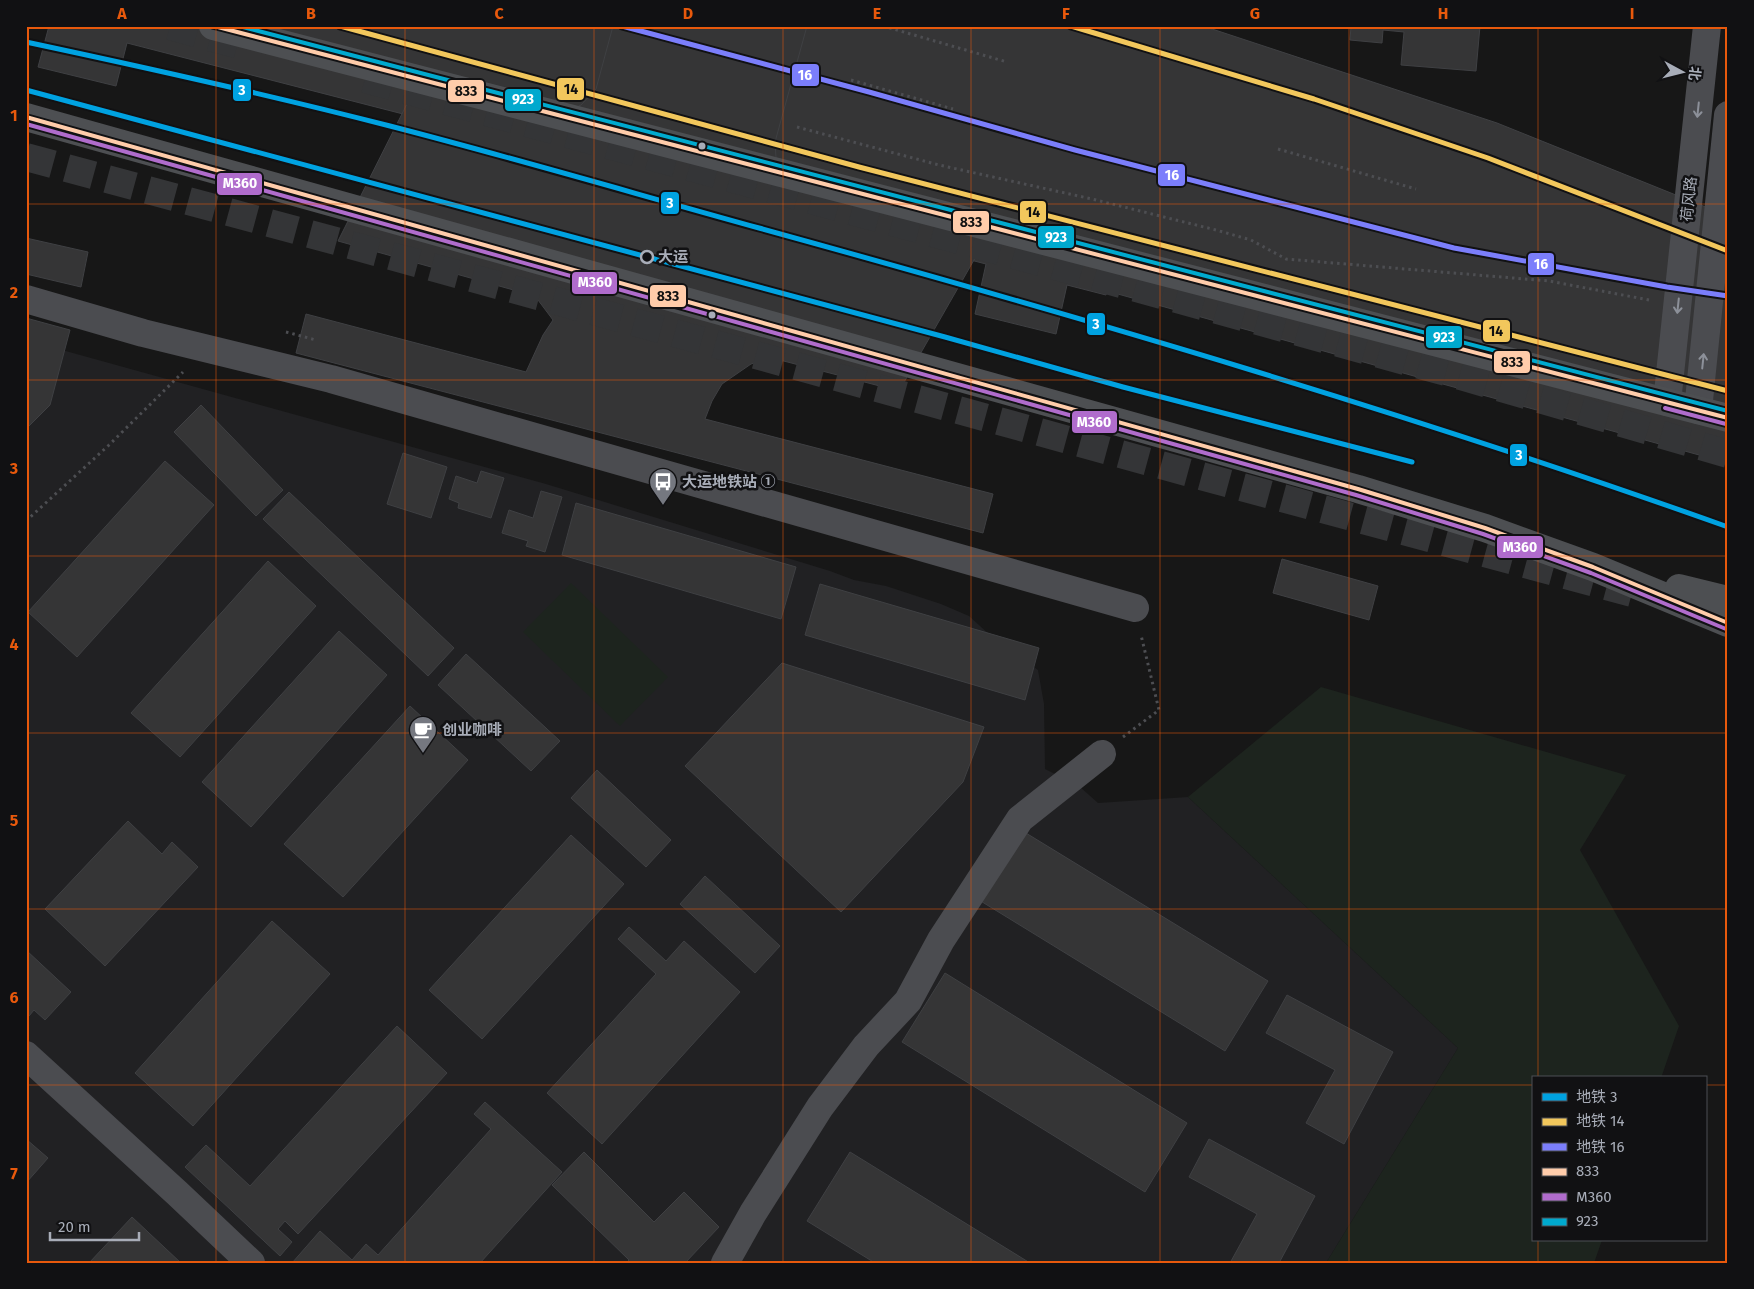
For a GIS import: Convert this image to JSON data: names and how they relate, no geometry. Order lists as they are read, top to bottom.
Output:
{
  "streets": {
    "street": ["荷风路"]
  },
  "places": {
    "other": ["大运"],
    "bus stop": ["大运地铁站 ①"],
    "cafe": ["创业咖啡"]
  },
  "lines": [
    "metro line 14",
    "metro line 16",
    "transit line 833",
    "transit line 923",
    "metro line 3",
    "transit line M360"
  ],
  "legend": [
    "地铁 3",
    "地铁 14",
    "地铁 16",
    "833",
    "M360",
    "923"
  ],
  "scale_bar": "20 m",
  "north": "right",
  "grid": {
    "columns": [
      "A",
      "B",
      "C",
      "D",
      "E",
      "F",
      "G",
      "H",
      "I"
    ],
    "rows": [
      "1",
      "2",
      "3",
      "4",
      "5",
      "6",
      "7"
    ]
  }
}
